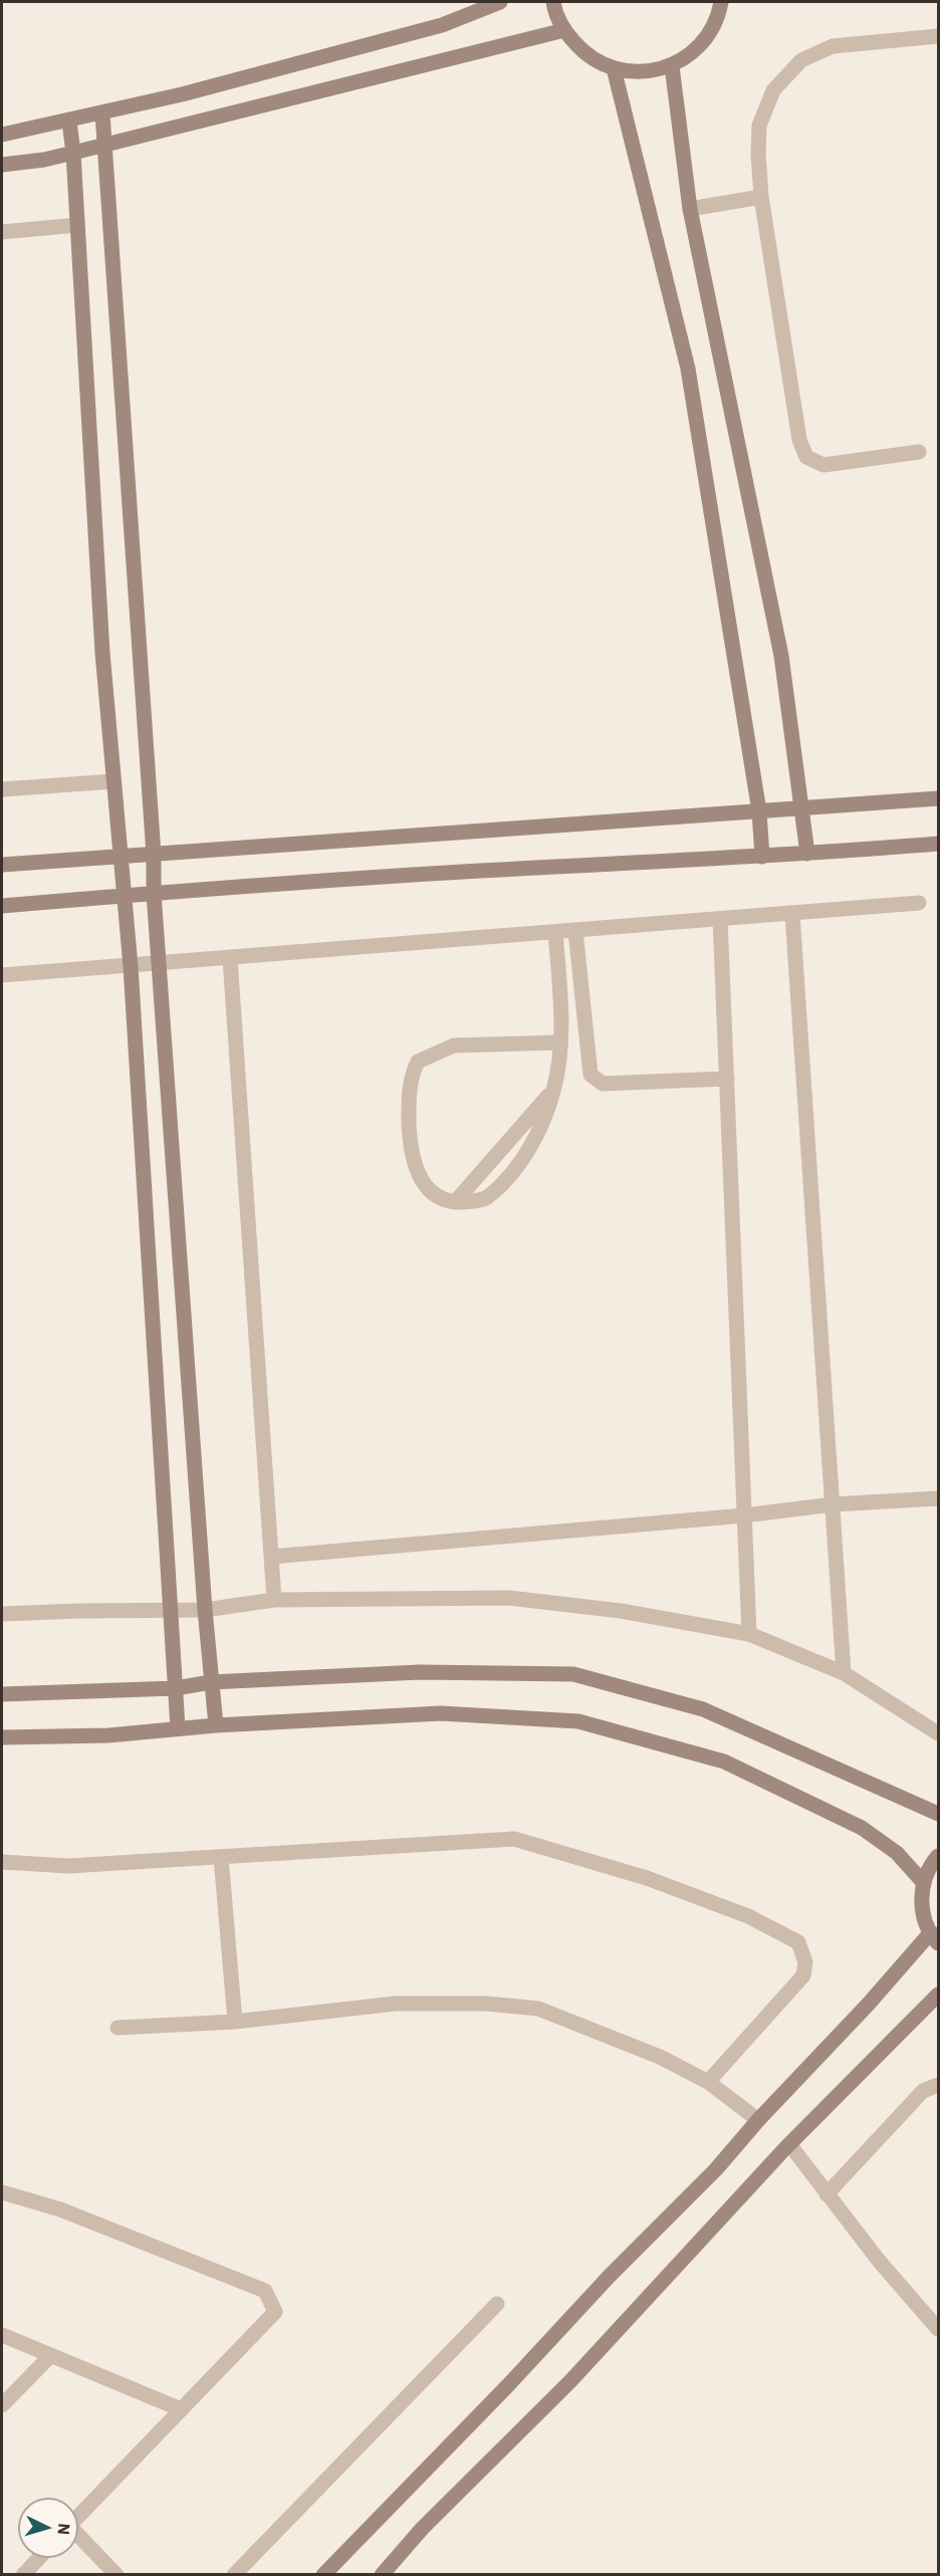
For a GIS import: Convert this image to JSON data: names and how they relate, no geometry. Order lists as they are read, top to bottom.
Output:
{
  "north": "right"
}
